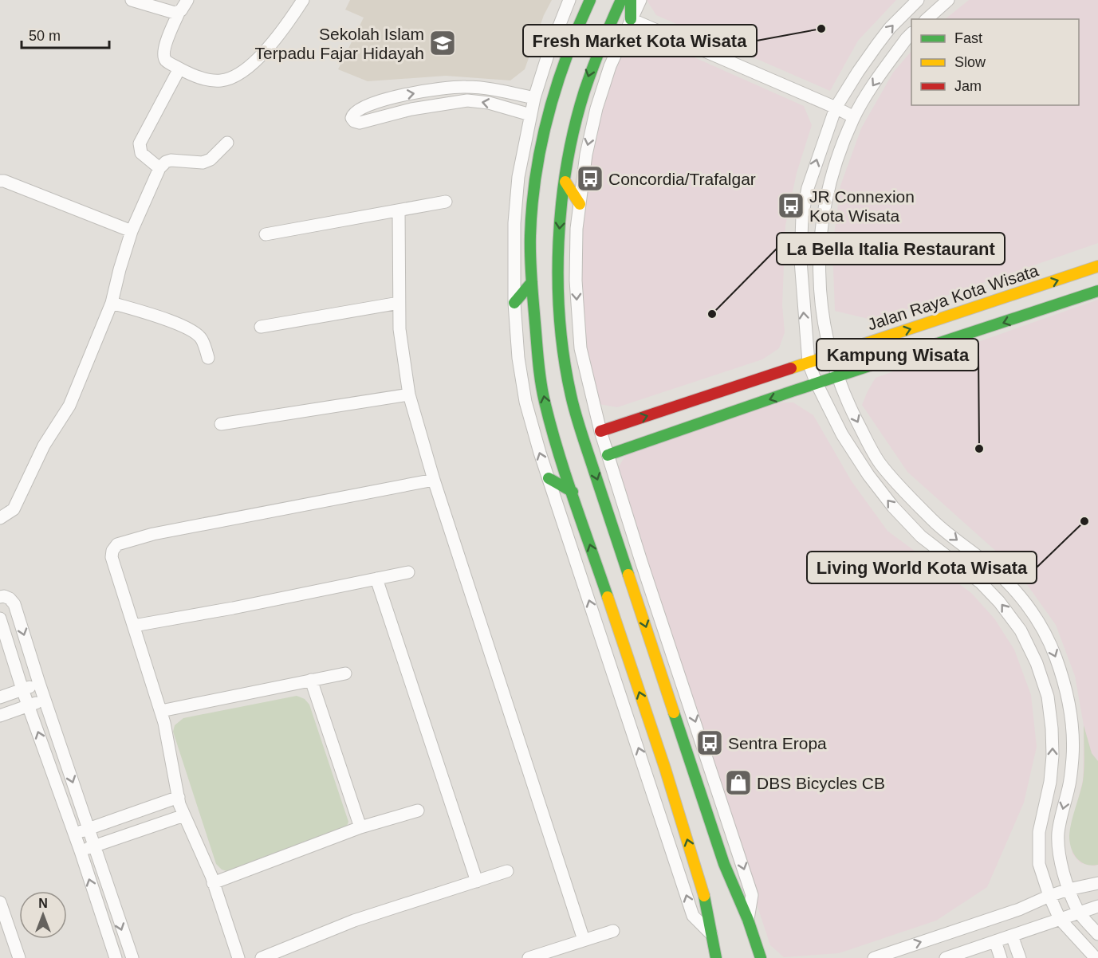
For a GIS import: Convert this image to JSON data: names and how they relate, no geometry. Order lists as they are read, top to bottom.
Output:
{
  "streets": {
    "street": ["Jalan Raya Kota Wisata"]
  },
  "places": {
    "other": [
      "Fresh Market Kota Wisata",
      "La Bella Italia Restaurant",
      "Kampung Wisata",
      "Living World Kota Wisata"
    ],
    "school or university": ["Sekolah Islam Terpadu Fajar Hidayah"],
    "bus stop": ["Concordia/Trafalgar", "JR Connexion Kota Wisata", "Sentra Eropa"],
    "shop": ["DBS Bicycles CB"]
  },
  "legend": ["Fast", "Slow", "Jam"],
  "scale_bar": "50 m",
  "north": "top"
}
